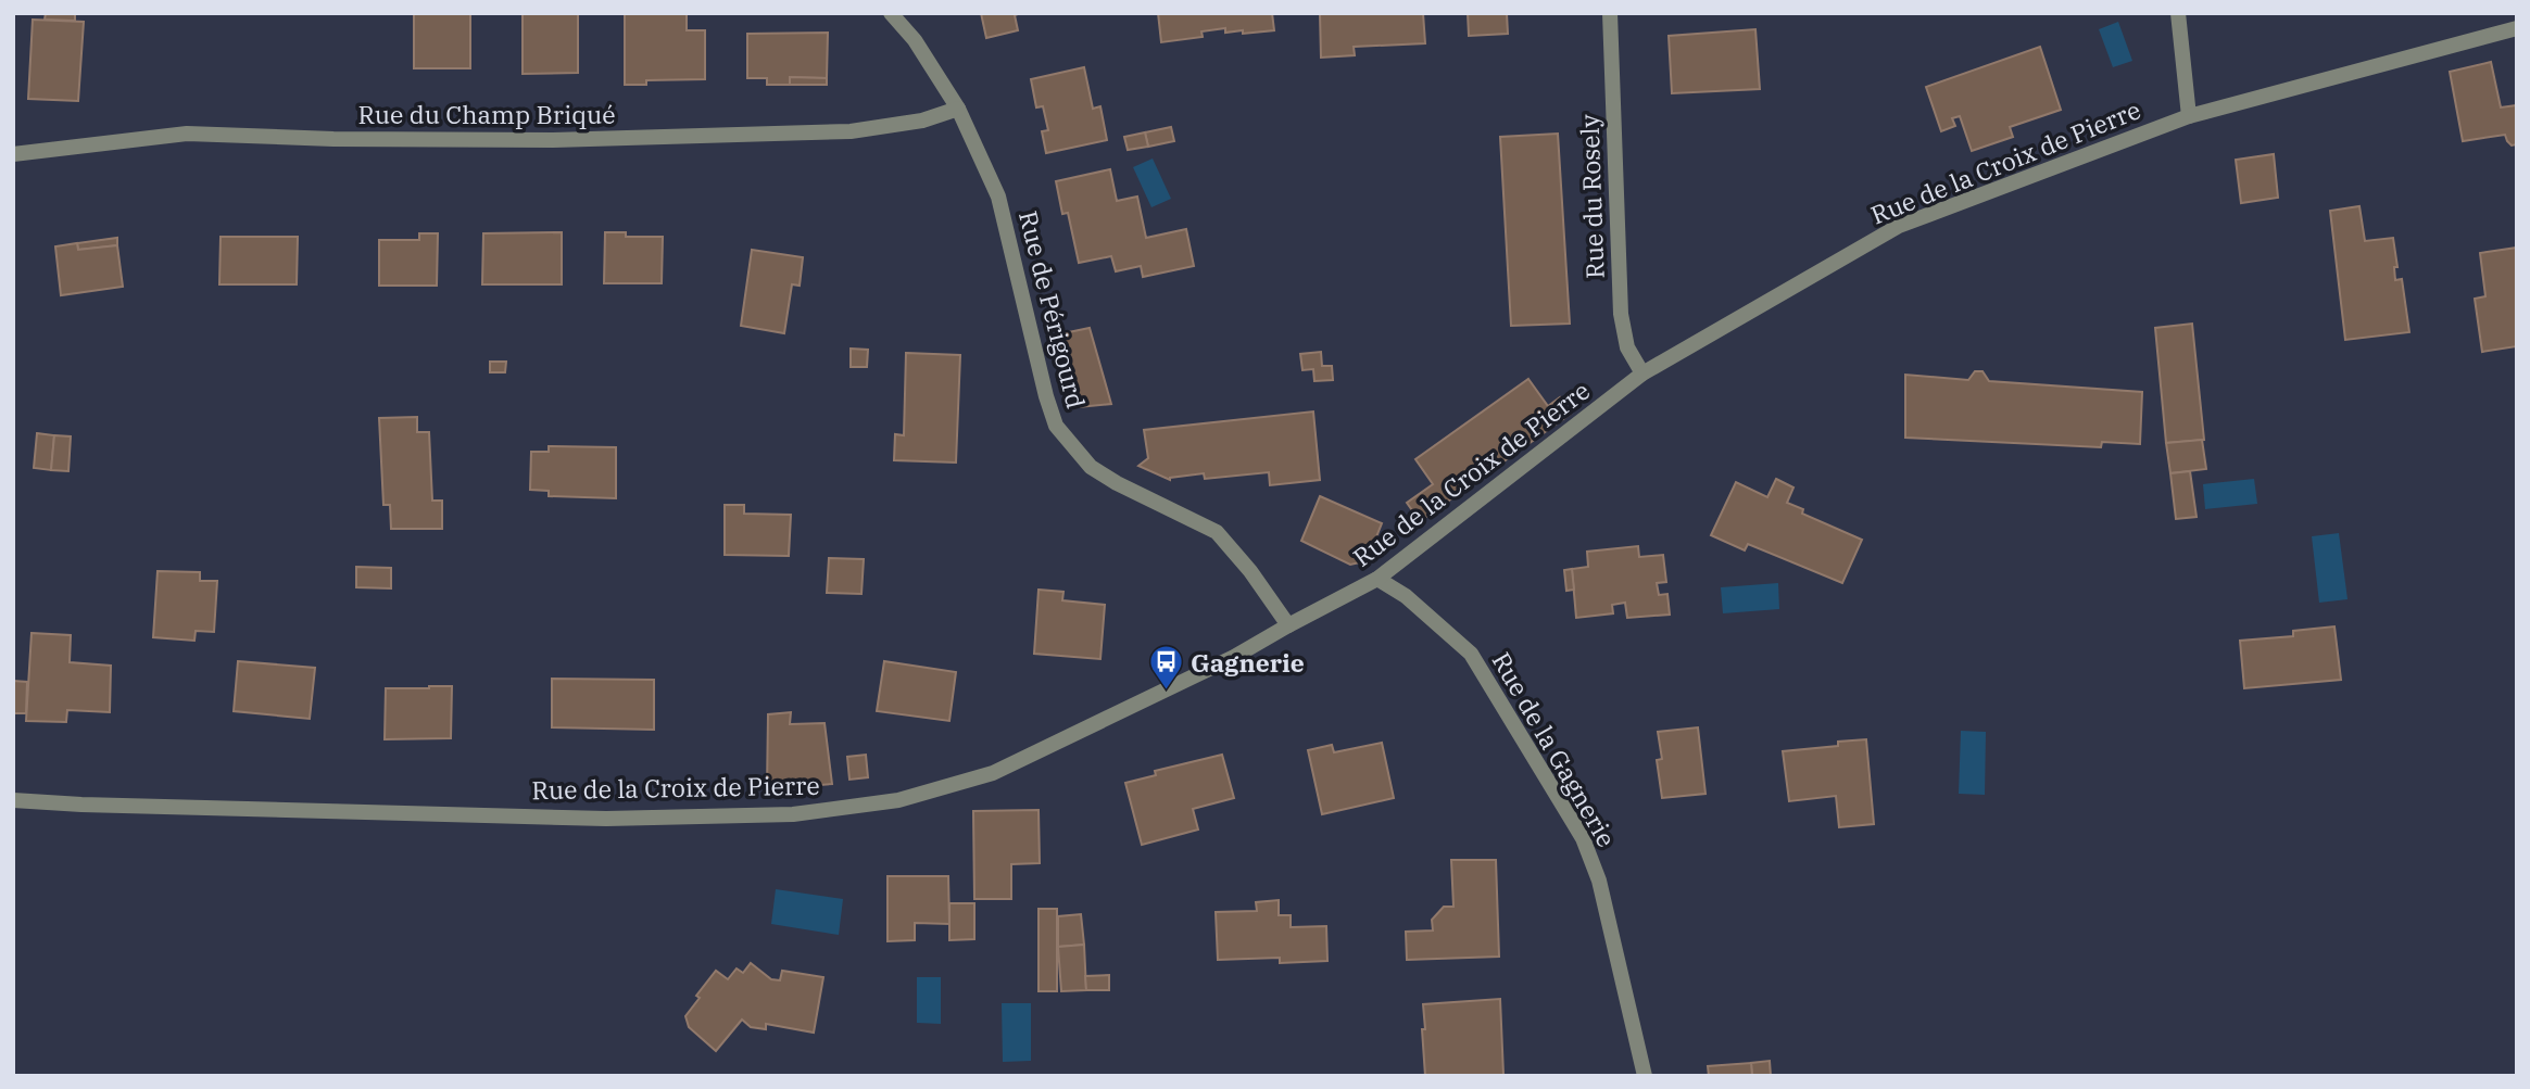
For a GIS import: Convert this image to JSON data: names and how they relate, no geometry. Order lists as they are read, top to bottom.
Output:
{
  "streets": {
    "street": [
      "Rue du Champ Briqué",
      "Rue de la Croix de Pierre",
      "Rue du Rosely",
      "Rue de Périgourd",
      "Rue de la Gagnerie"
    ]
  },
  "crossings": [
    ["Rue du Champ Briqué", "Rue de Périgourd"],
    ["Rue de la Croix de Pierre", "Rue du Rosely"],
    ["Rue de la Croix de Pierre", "Rue de Périgourd"],
    ["Rue de la Croix de Pierre", "Rue de la Gagnerie"]
  ],
  "places": {
    "bus stop": ["Gagnerie"]
  }
}
